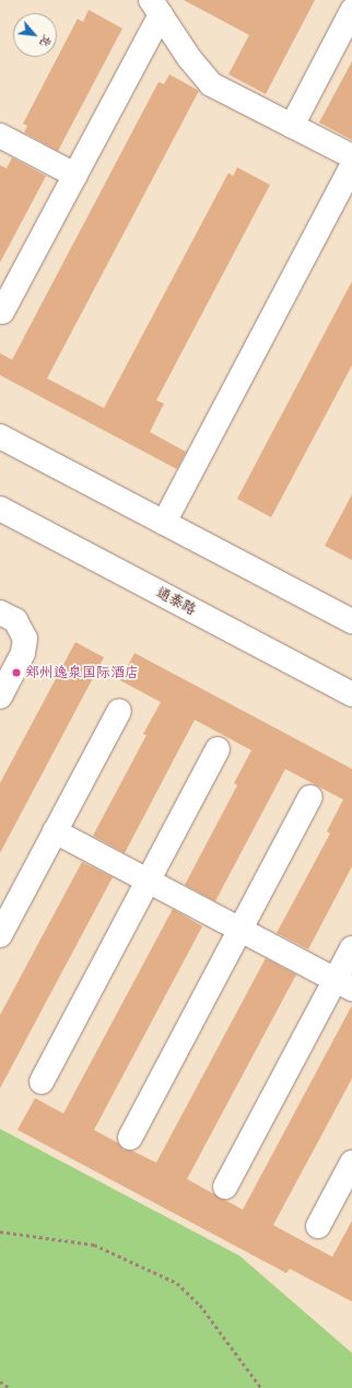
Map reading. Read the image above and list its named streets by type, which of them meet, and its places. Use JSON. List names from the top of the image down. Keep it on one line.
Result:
{"streets":{"street":["通泰路"]},"places":["郑州逸泉国际酒店"],"north":"bottom right"}
